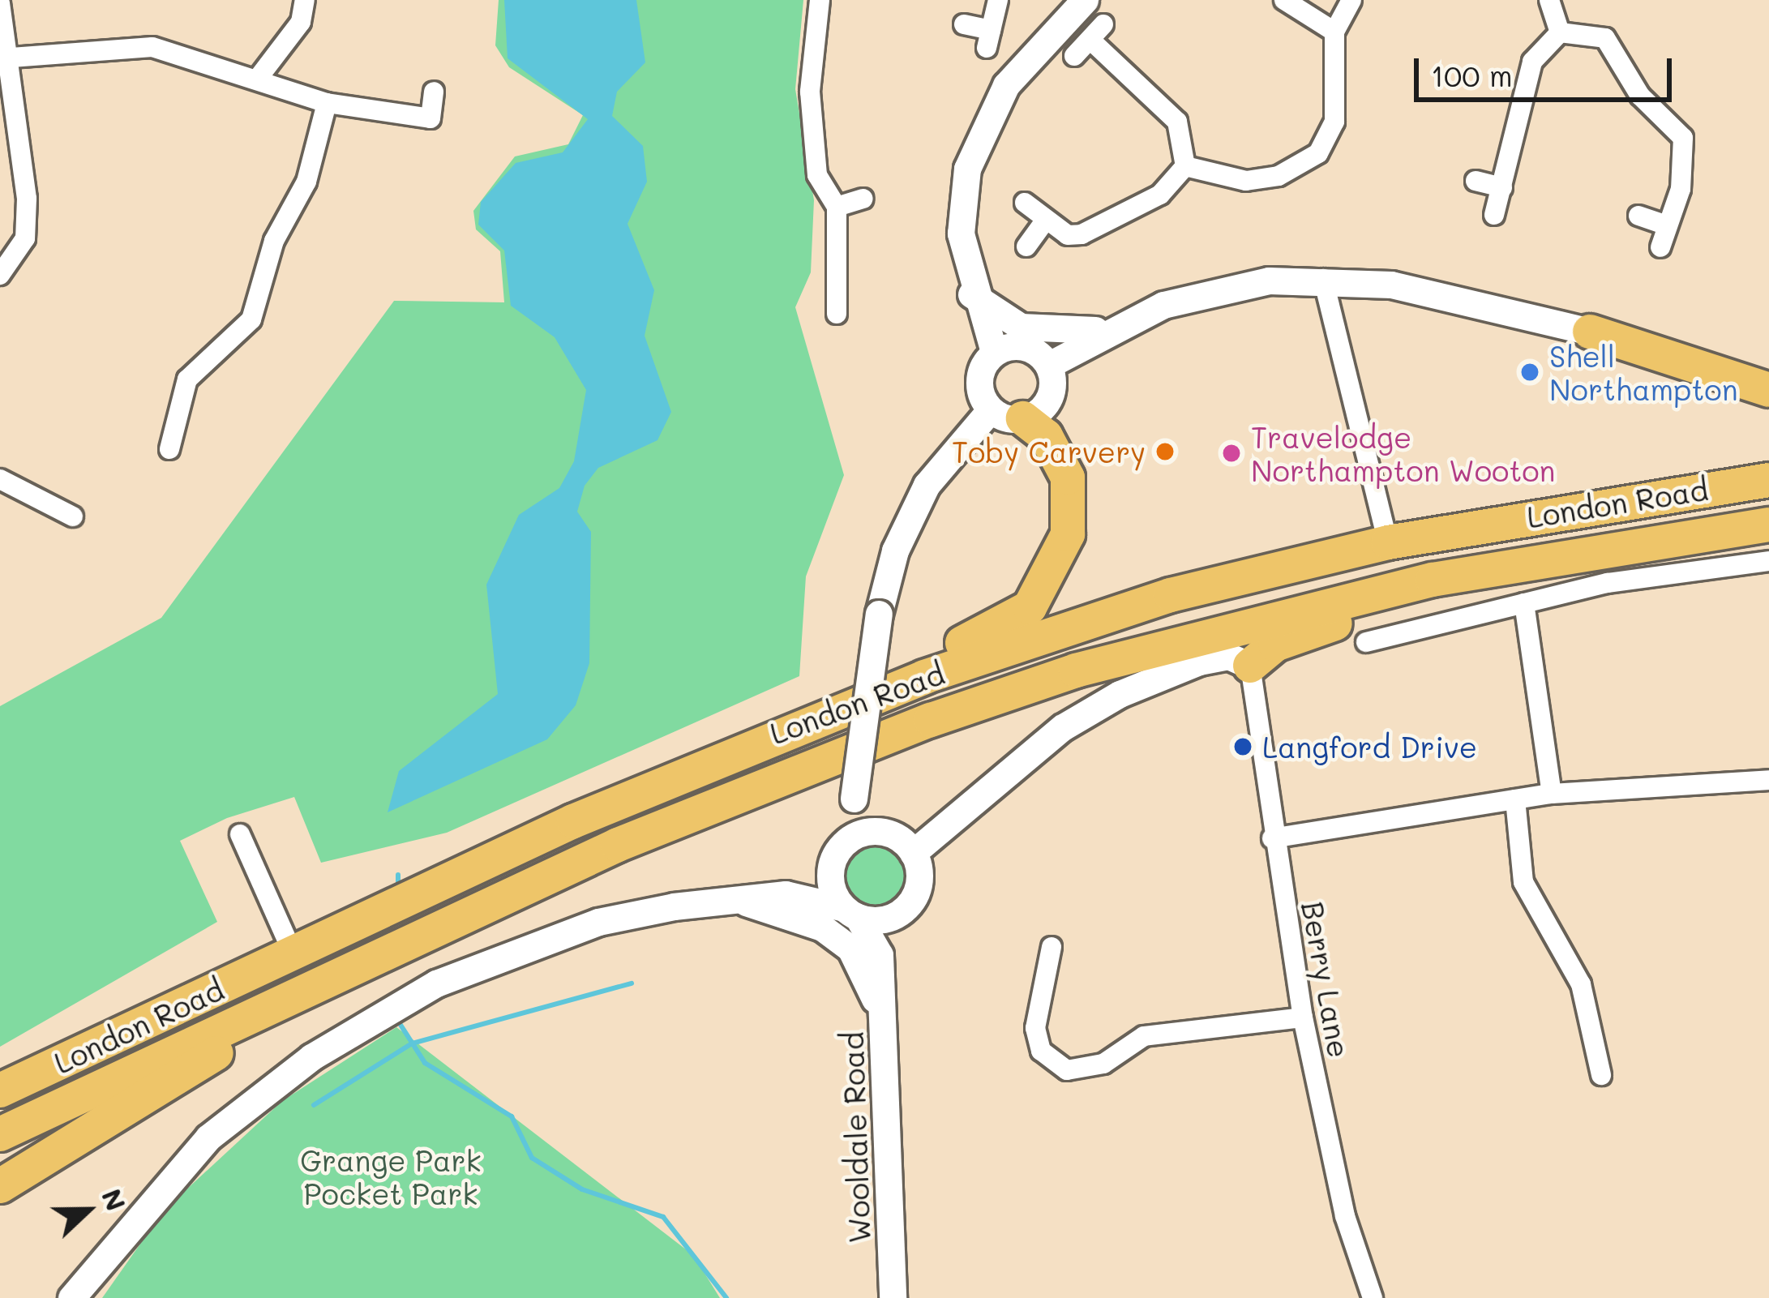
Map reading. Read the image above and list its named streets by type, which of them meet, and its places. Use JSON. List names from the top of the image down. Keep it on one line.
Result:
{"streets":{"highway":["London Road"],"street":["Berry Lane","Wooldale Road"]},"parks":["Grange Park Pocket Park"],"places":["Shell Northampton","Toby Carvery","Travelodge Northampton Wooton","Langford Drive"],"scale_bar":"100 m","north":"right"}
